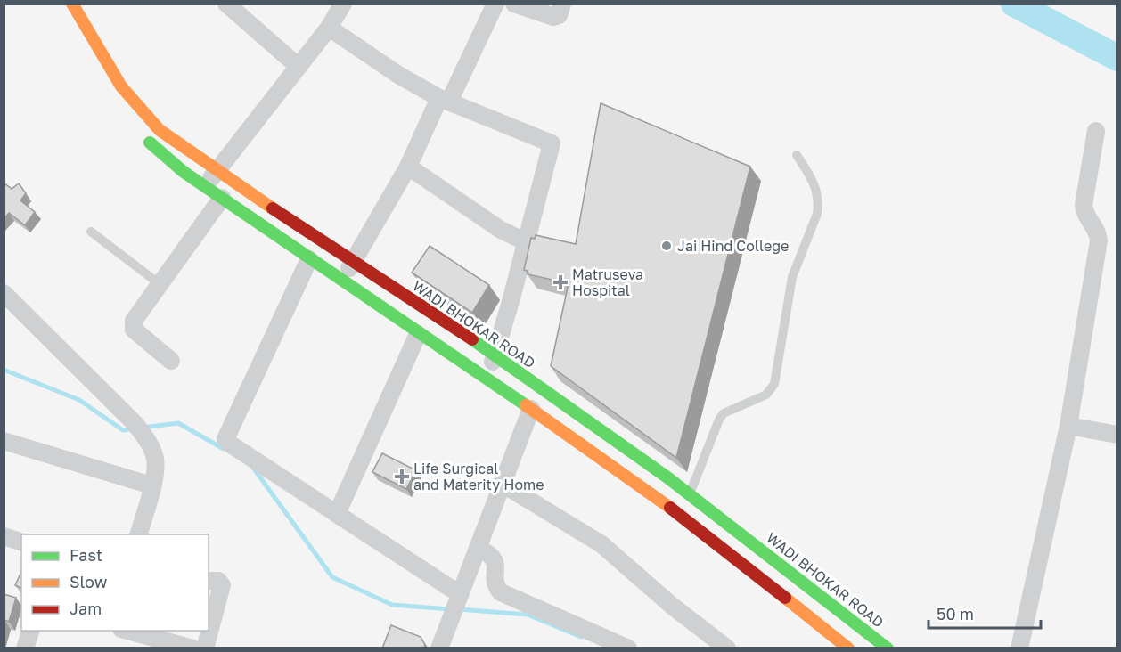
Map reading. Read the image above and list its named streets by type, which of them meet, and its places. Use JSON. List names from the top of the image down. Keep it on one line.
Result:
{"streets":{"main road":["WADI BHOKAR ROAD"]},"places":{"other":["Jai Hind College"],"health":["Matruseva Hospital","Life Surgical and Materity Home"]},"legend":["Fast","Slow","Jam"],"scale_bar":"50 m"}
